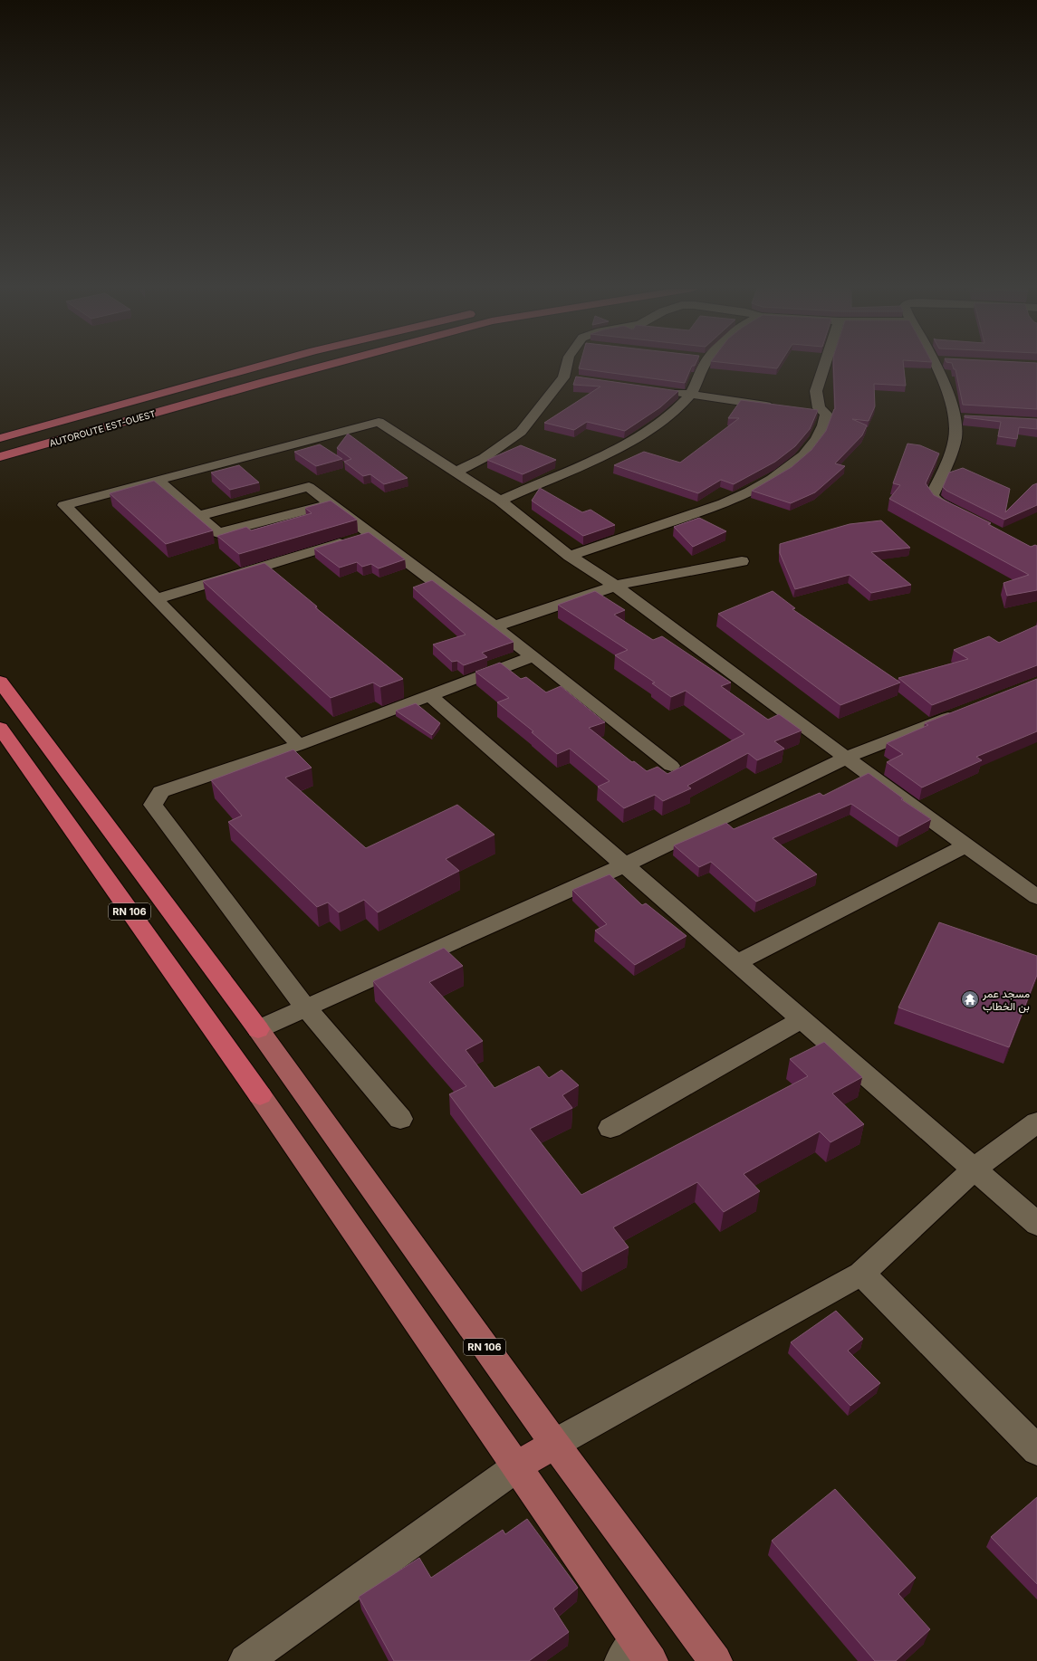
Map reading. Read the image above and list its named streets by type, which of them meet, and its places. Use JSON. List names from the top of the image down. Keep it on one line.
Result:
{"streets":{"highway":["AUTOROUTE EST-OUEST","RN 106"]},"places":{"temple":["مسجد عمر بن الخطاب"]}}
